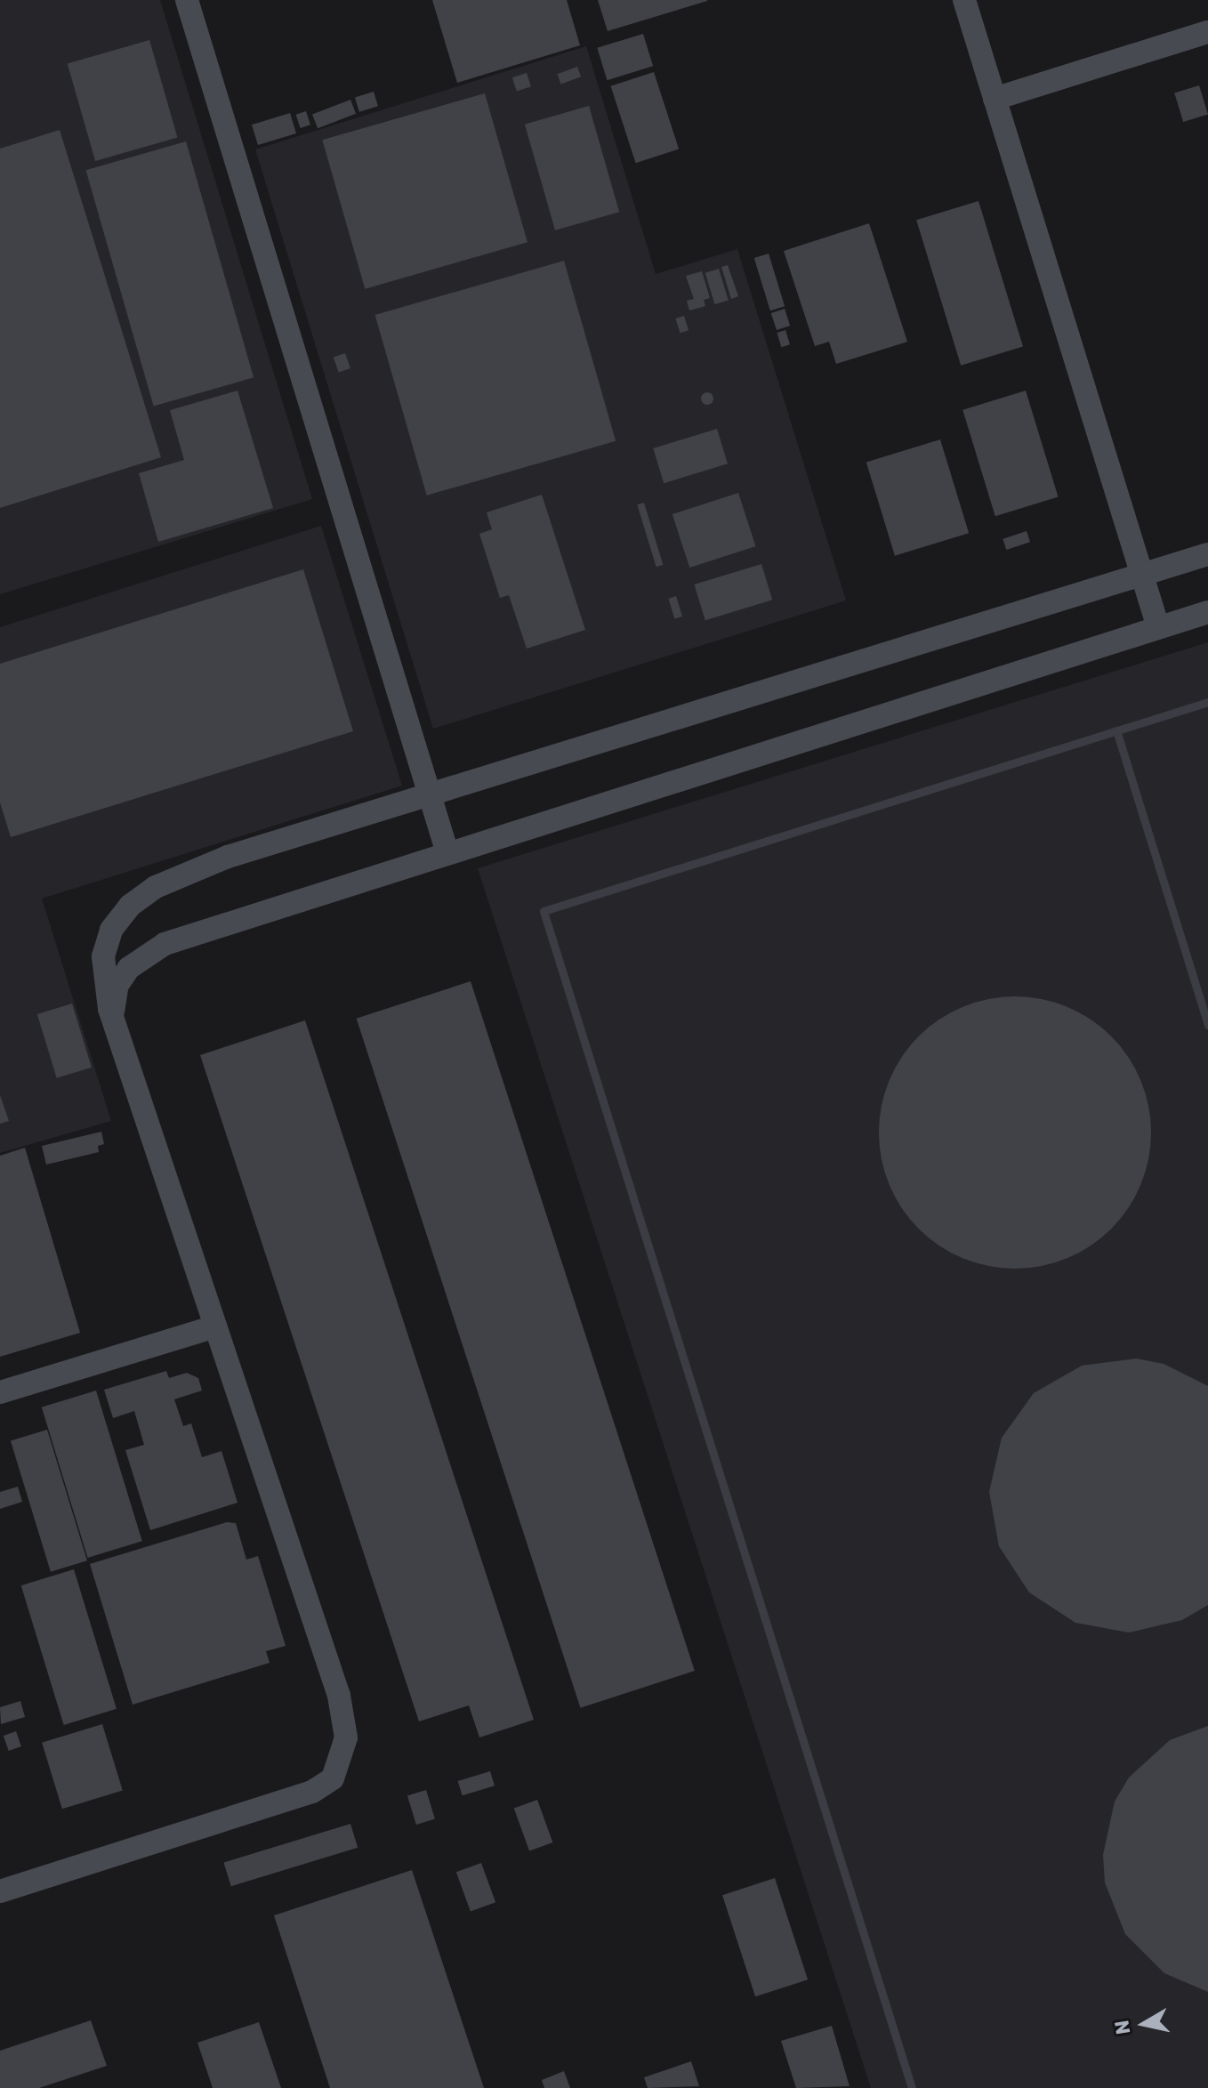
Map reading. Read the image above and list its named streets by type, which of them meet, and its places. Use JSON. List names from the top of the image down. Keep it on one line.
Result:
{"north":"left"}
